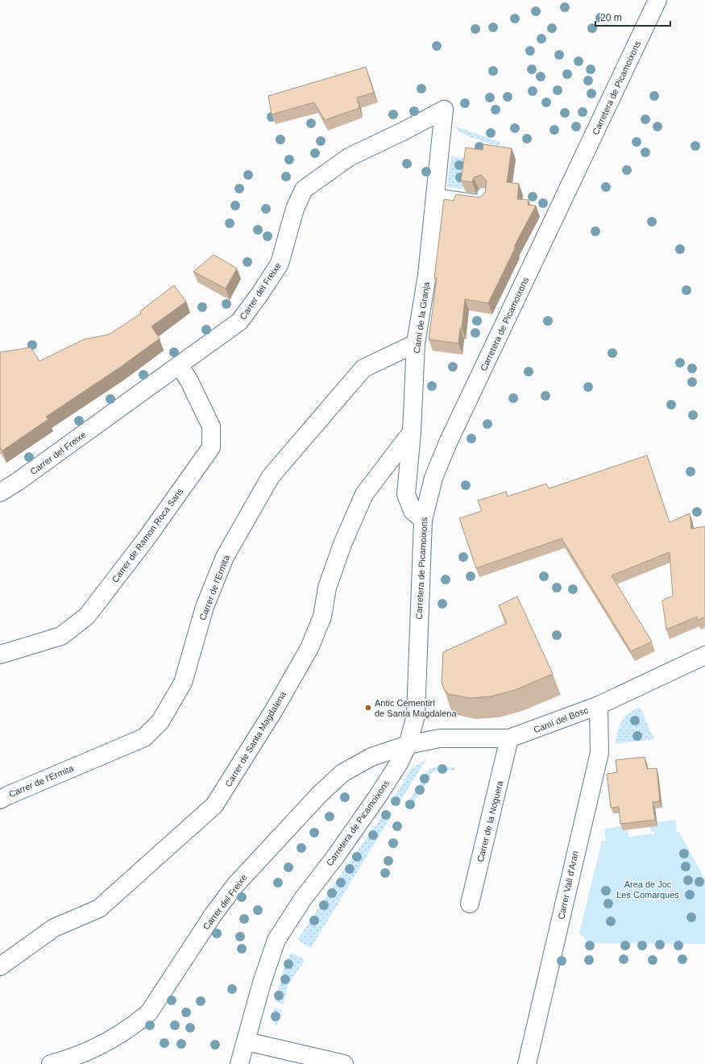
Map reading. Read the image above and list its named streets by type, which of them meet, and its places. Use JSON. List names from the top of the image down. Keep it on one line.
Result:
{"streets":{"street":["Carretera de Picamoixons","Carrer del Freixe","Camí de la Granja","Carrer de Ramon Roca Sans","Carrer de l'Ermita","Camí del Bosc","Carrer de Santa Magdalena","Carrer de la Noguera","Carrer Vall d'Aran"]},"crossings":[["Carretera de Picamoixons","Carrer del Freixe"],["Carretera de Picamoixons","Camí de la Granja"],["Carretera de Picamoixons","Camí del Bosc"],["Carrer del Freixe","Camí de la Granja"],["Carrer del Freixe","Carrer de Ramon Roca Sans"],["Carrer del Freixe","Camí del Bosc"],["Camí de la Granja","Carrer de l'Ermita"],["Camí de la Granja","Carrer de Santa Magdalena"],["Camí del Bosc","Carrer de la Noguera"],["Camí del Bosc","Carrer Vall d'Aran"]],"parks":["Àrea de Joc Les Comarques"],"places":["Antic Cementiri de Santa Magdalena"],"scale_bar":"20 m"}
